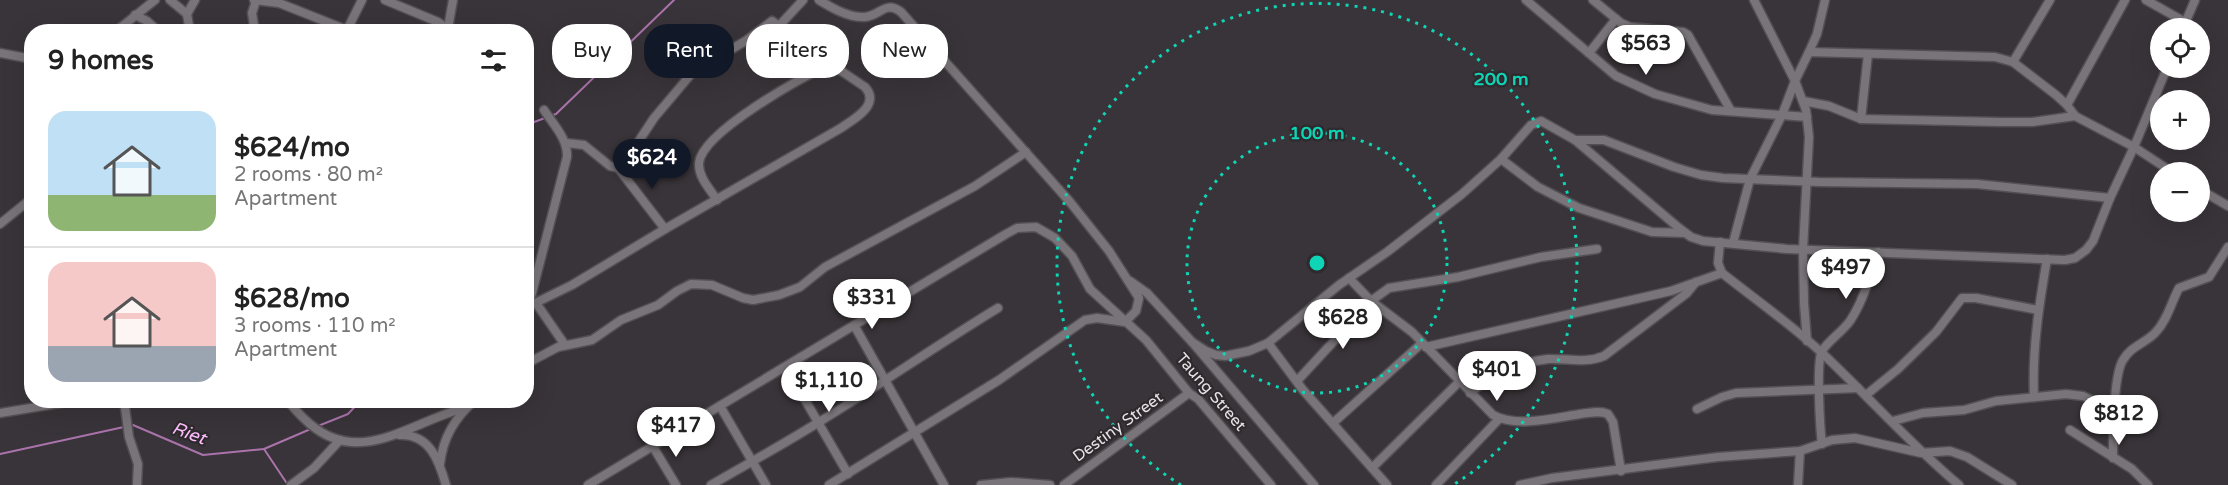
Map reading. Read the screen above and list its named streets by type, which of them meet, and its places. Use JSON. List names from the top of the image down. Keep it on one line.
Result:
{"streets":{"street":["Taung Street","Destiny Street"]},"crossings":[["Taung Street","Destiny Street"]],"water":["Riet"],"page":{"map_buttons":["+","−"],"chip":["Buy","Rent","Filters","New"],"heading":"9 homes","price":["$563","$624","$497","$331","$628","$401","$1,110","$812","$417"],"list":[{"name":"$624/mo","note":"2 rooms · 80 m² · Apartment"},{"name":"$628/mo","note":"3 rooms · 110 m² · Apartment"}]},"rings":["200 m","100 m"]}
